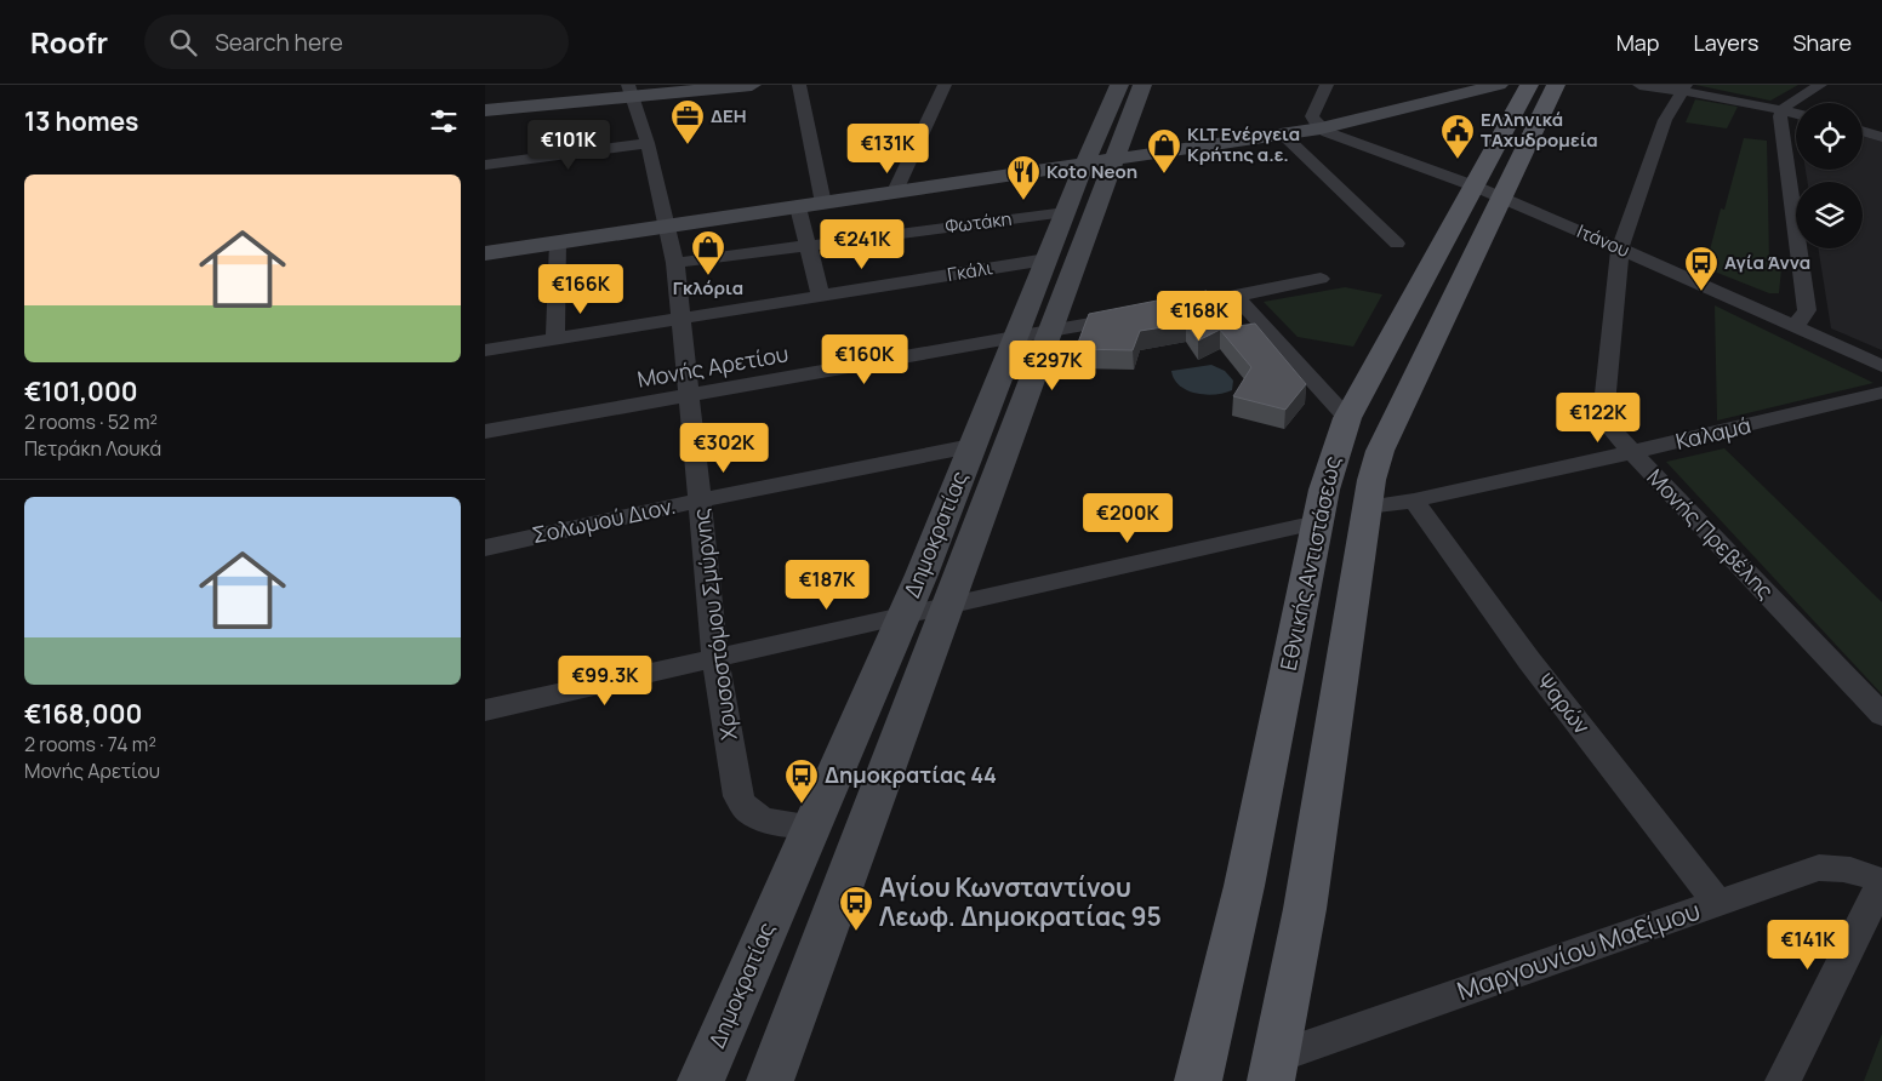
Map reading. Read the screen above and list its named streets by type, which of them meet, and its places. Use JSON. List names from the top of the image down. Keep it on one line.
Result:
{"streets":{"main road":["Δημοκρατίας","Εθνικής Αντιστάσεως"],"street":["Φωτάκη","Ιτάνου","Γκάλι","Μονής Αρετίου","Καλαμά","Σολωμού Διον.","Μονής Πρεβέλης","Χρυσοστόμου Σμύρνης","Ψαρών","Μαργουνίου Μαξίμου"]},"crossings":[["Φωτάκη","Δημοκρατίας"],["Φωτάκη","Χρυσοστόμου Σμύρνης"],["Ιτάνου","Μονής Πρεβέλης"],["Ιτάνου","Εθνικής Αντιστάσεως"],["Γκάλι","Δημοκρατίας"],["Γκάλι","Χρυσοστόμου Σμύρνης"],["Μονής Αρετίου","Δημοκρατίας"],["Μονής Αρετίου","Χρυσοστόμου Σμύρνης"],["Καλαμά","Μονής Πρεβέλης"],["Καλαμά","Εθνικής Αντιστάσεως"],["Καλαμά","Ψαρών"],["Σολωμού Διον.","Δημοκρατίας"],["Σολωμού Διον.","Χρυσοστόμου Σμύρνης"],["Δημοκρατίας","Χρυσοστόμου Σμύρνης"],["Εθνικής Αντιστάσεως","Μαργουνίου Μαξίμου"],["Ψαρών","Μαργουνίου Μαξίμου"]],"places":{"office":["ΔΕΗ"],"public building":["ΕΛληνικά ΤΑχυδρομεία"],"shop":["KLT Ενέργεια Κρήτης α.ε.","Γκλόρια"],"restaurant":["Koto Neon"],"bus stop":["Αγία Άννα","Δημοκρατίας 44","Αγίου Κωνσταντίνου Λεωφ. Δημοκρατίας 95"]},"page":{"header":"Roofr","search":"Search here","nav":["Map","Layers","Share"],"heading":"13 homes","price":["€101K","€131K","€241K","€166K","€168K","€160K","€297K","€122K","€302K","€200K","€187K","€99.3K","€141K"],"list":[{"name":"€101,000","note":"2 rooms · 52 m² · Πετράκη Λουκά"},{"name":"€168,000","note":"2 rooms · 74 m² · Μονής Αρετίου"}]}}
